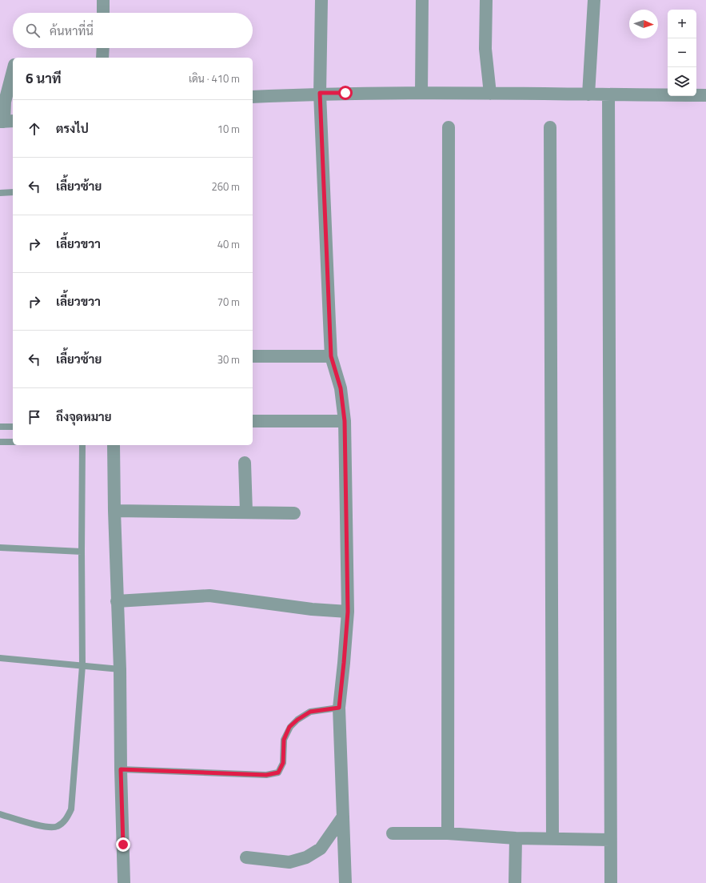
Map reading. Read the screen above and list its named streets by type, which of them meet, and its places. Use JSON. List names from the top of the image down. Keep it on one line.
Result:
{"north":"right","page":{"map_buttons":["+","−"],"search":"ค้นหาที่นี่","heading":["6 นาที","เดิน · 410 m"],"list":[["ตรงไป","10 m"],["เลี้ยวซ้าย","260 m"],["เลี้ยวขวา","40 m"],["เลี้ยวขวา","70 m"],["เลี้ยวซ้าย","30 m"],"ถึงจุดหมาย"]}}
